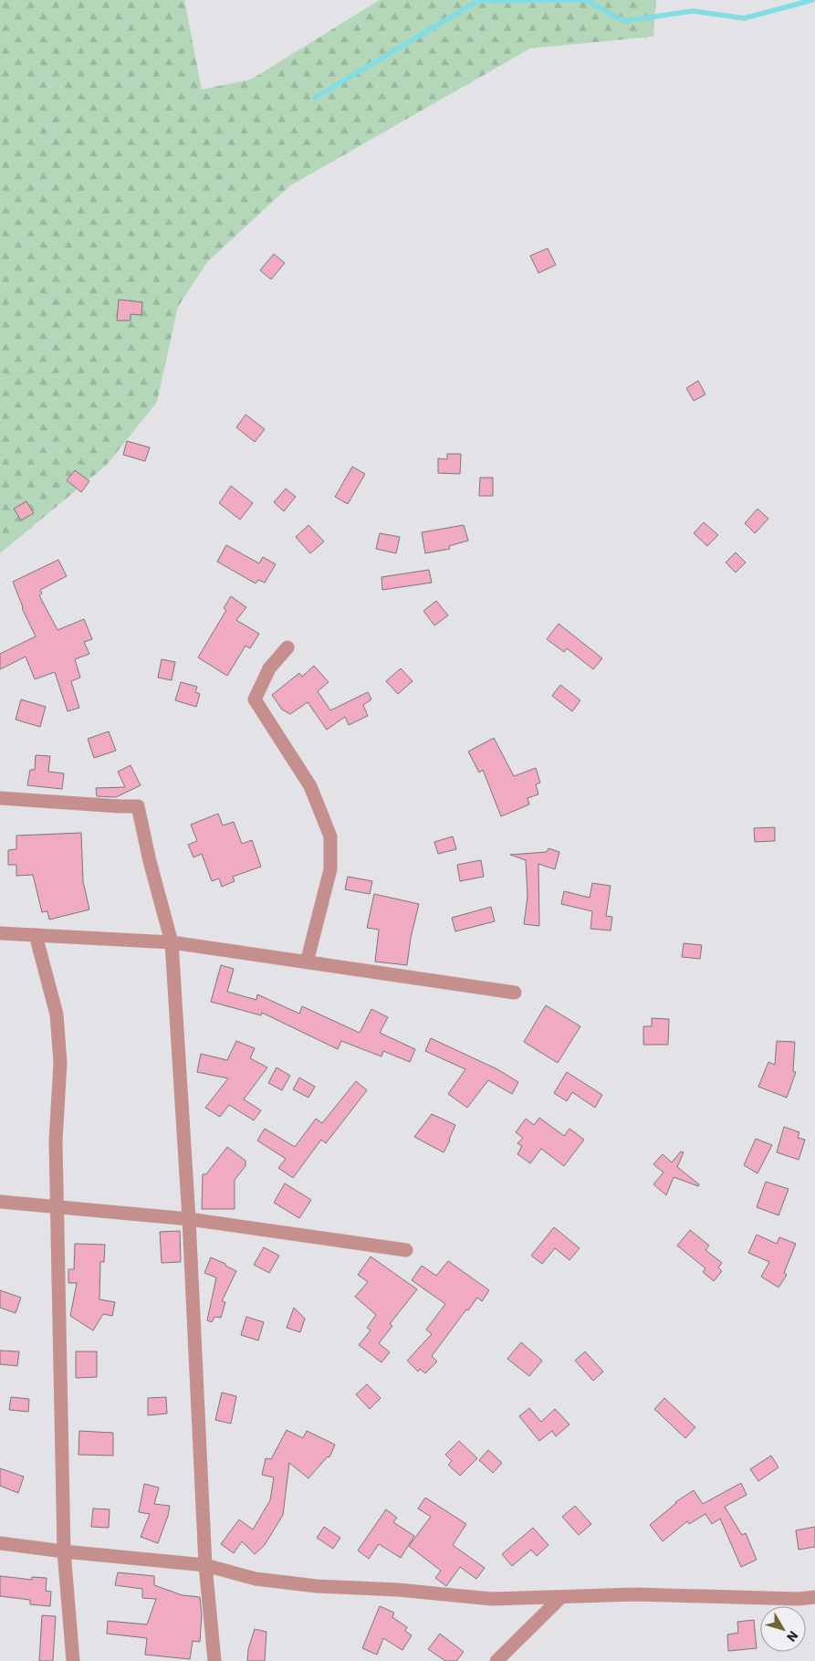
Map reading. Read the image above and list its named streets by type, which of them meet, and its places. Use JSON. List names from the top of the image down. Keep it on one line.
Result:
{"north":"bottom right"}
